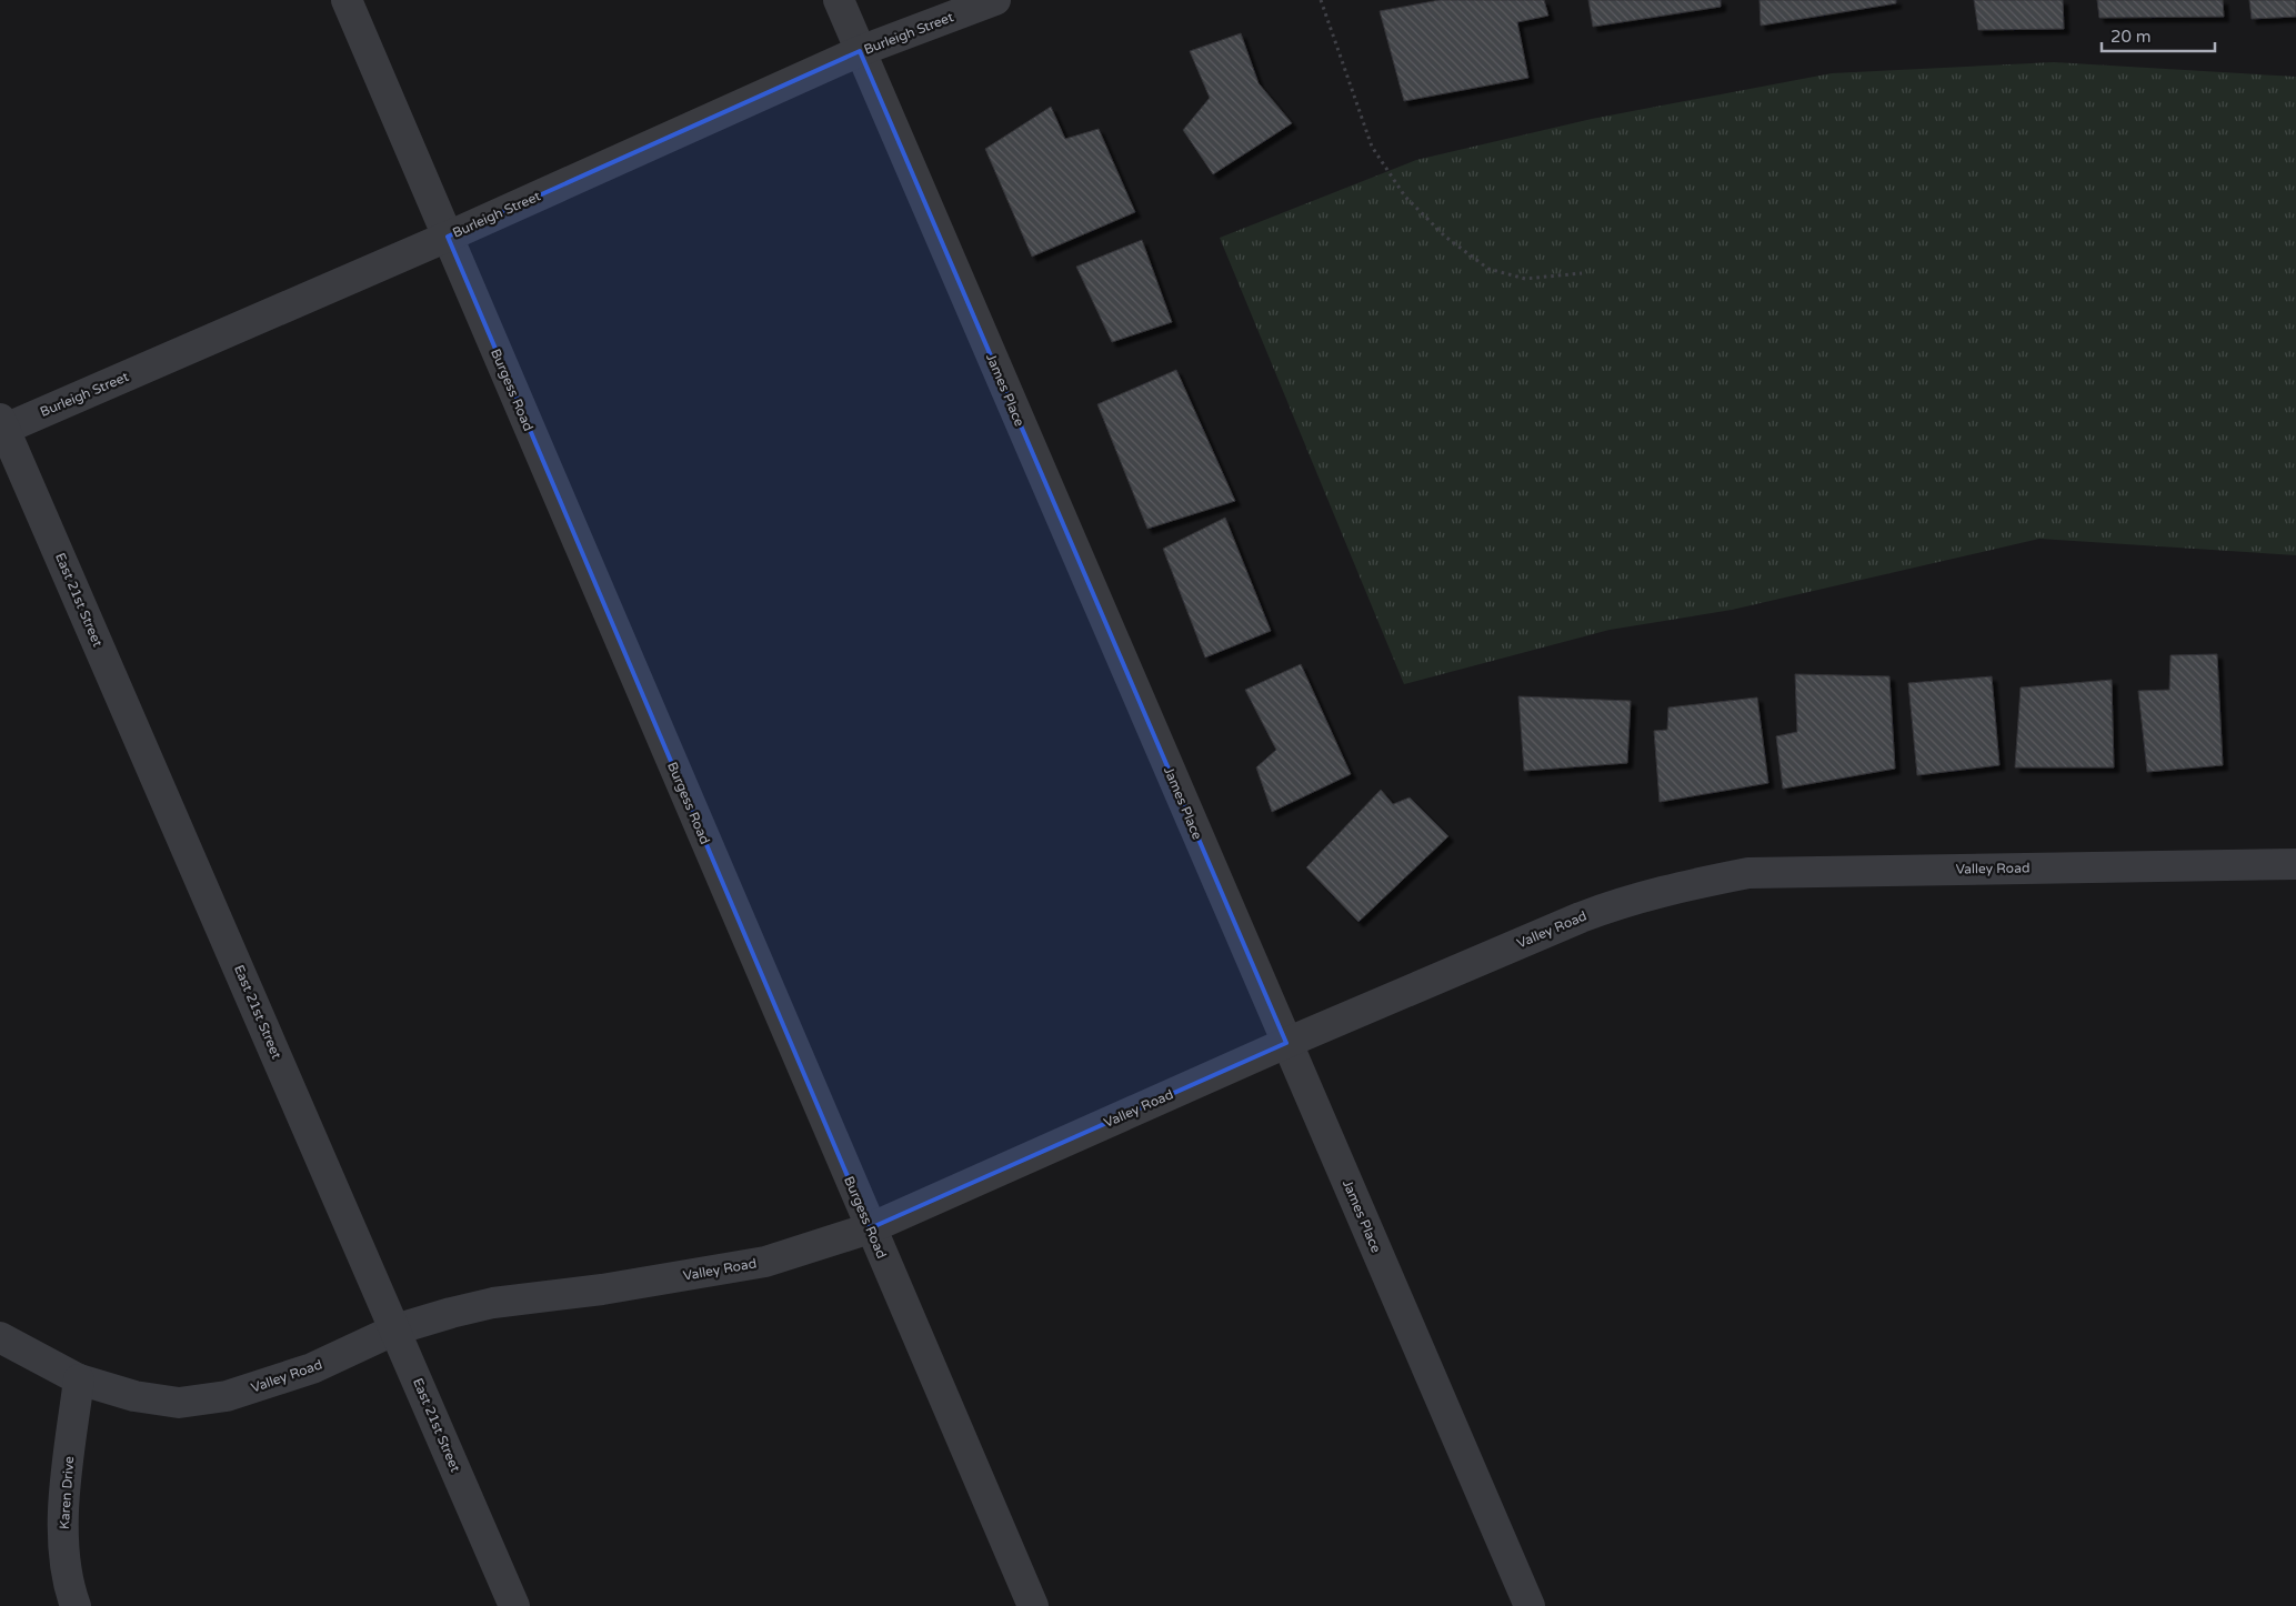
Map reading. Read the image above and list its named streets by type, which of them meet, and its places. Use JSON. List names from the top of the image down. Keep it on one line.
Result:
{"streets":{"street":["Burleigh Street","Burgess Road","James Place","East 21st Street","Valley Road","Karen Drive"]},"crossings":[["Burleigh Street","Burgess Road"],["Burleigh Street","James Place"],["Burleigh Street","East 21st Street"],["Burgess Road","Valley Road"],["James Place","Valley Road"],["East 21st Street","Valley Road"],["Valley Road","Karen Drive"]],"scale_bar":"20 m"}
